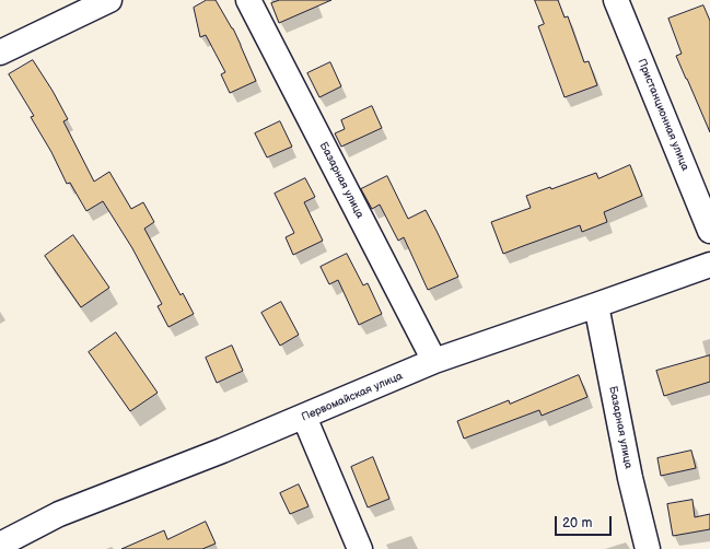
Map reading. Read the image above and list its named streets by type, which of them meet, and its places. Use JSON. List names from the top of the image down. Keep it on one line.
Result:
{"streets":{"street":["Пристанционная улица","Базарная улица","Первомайская улица"]},"crossings":[["Базарная улица","Первомайская улица"]],"scale_bar":"20 m"}
